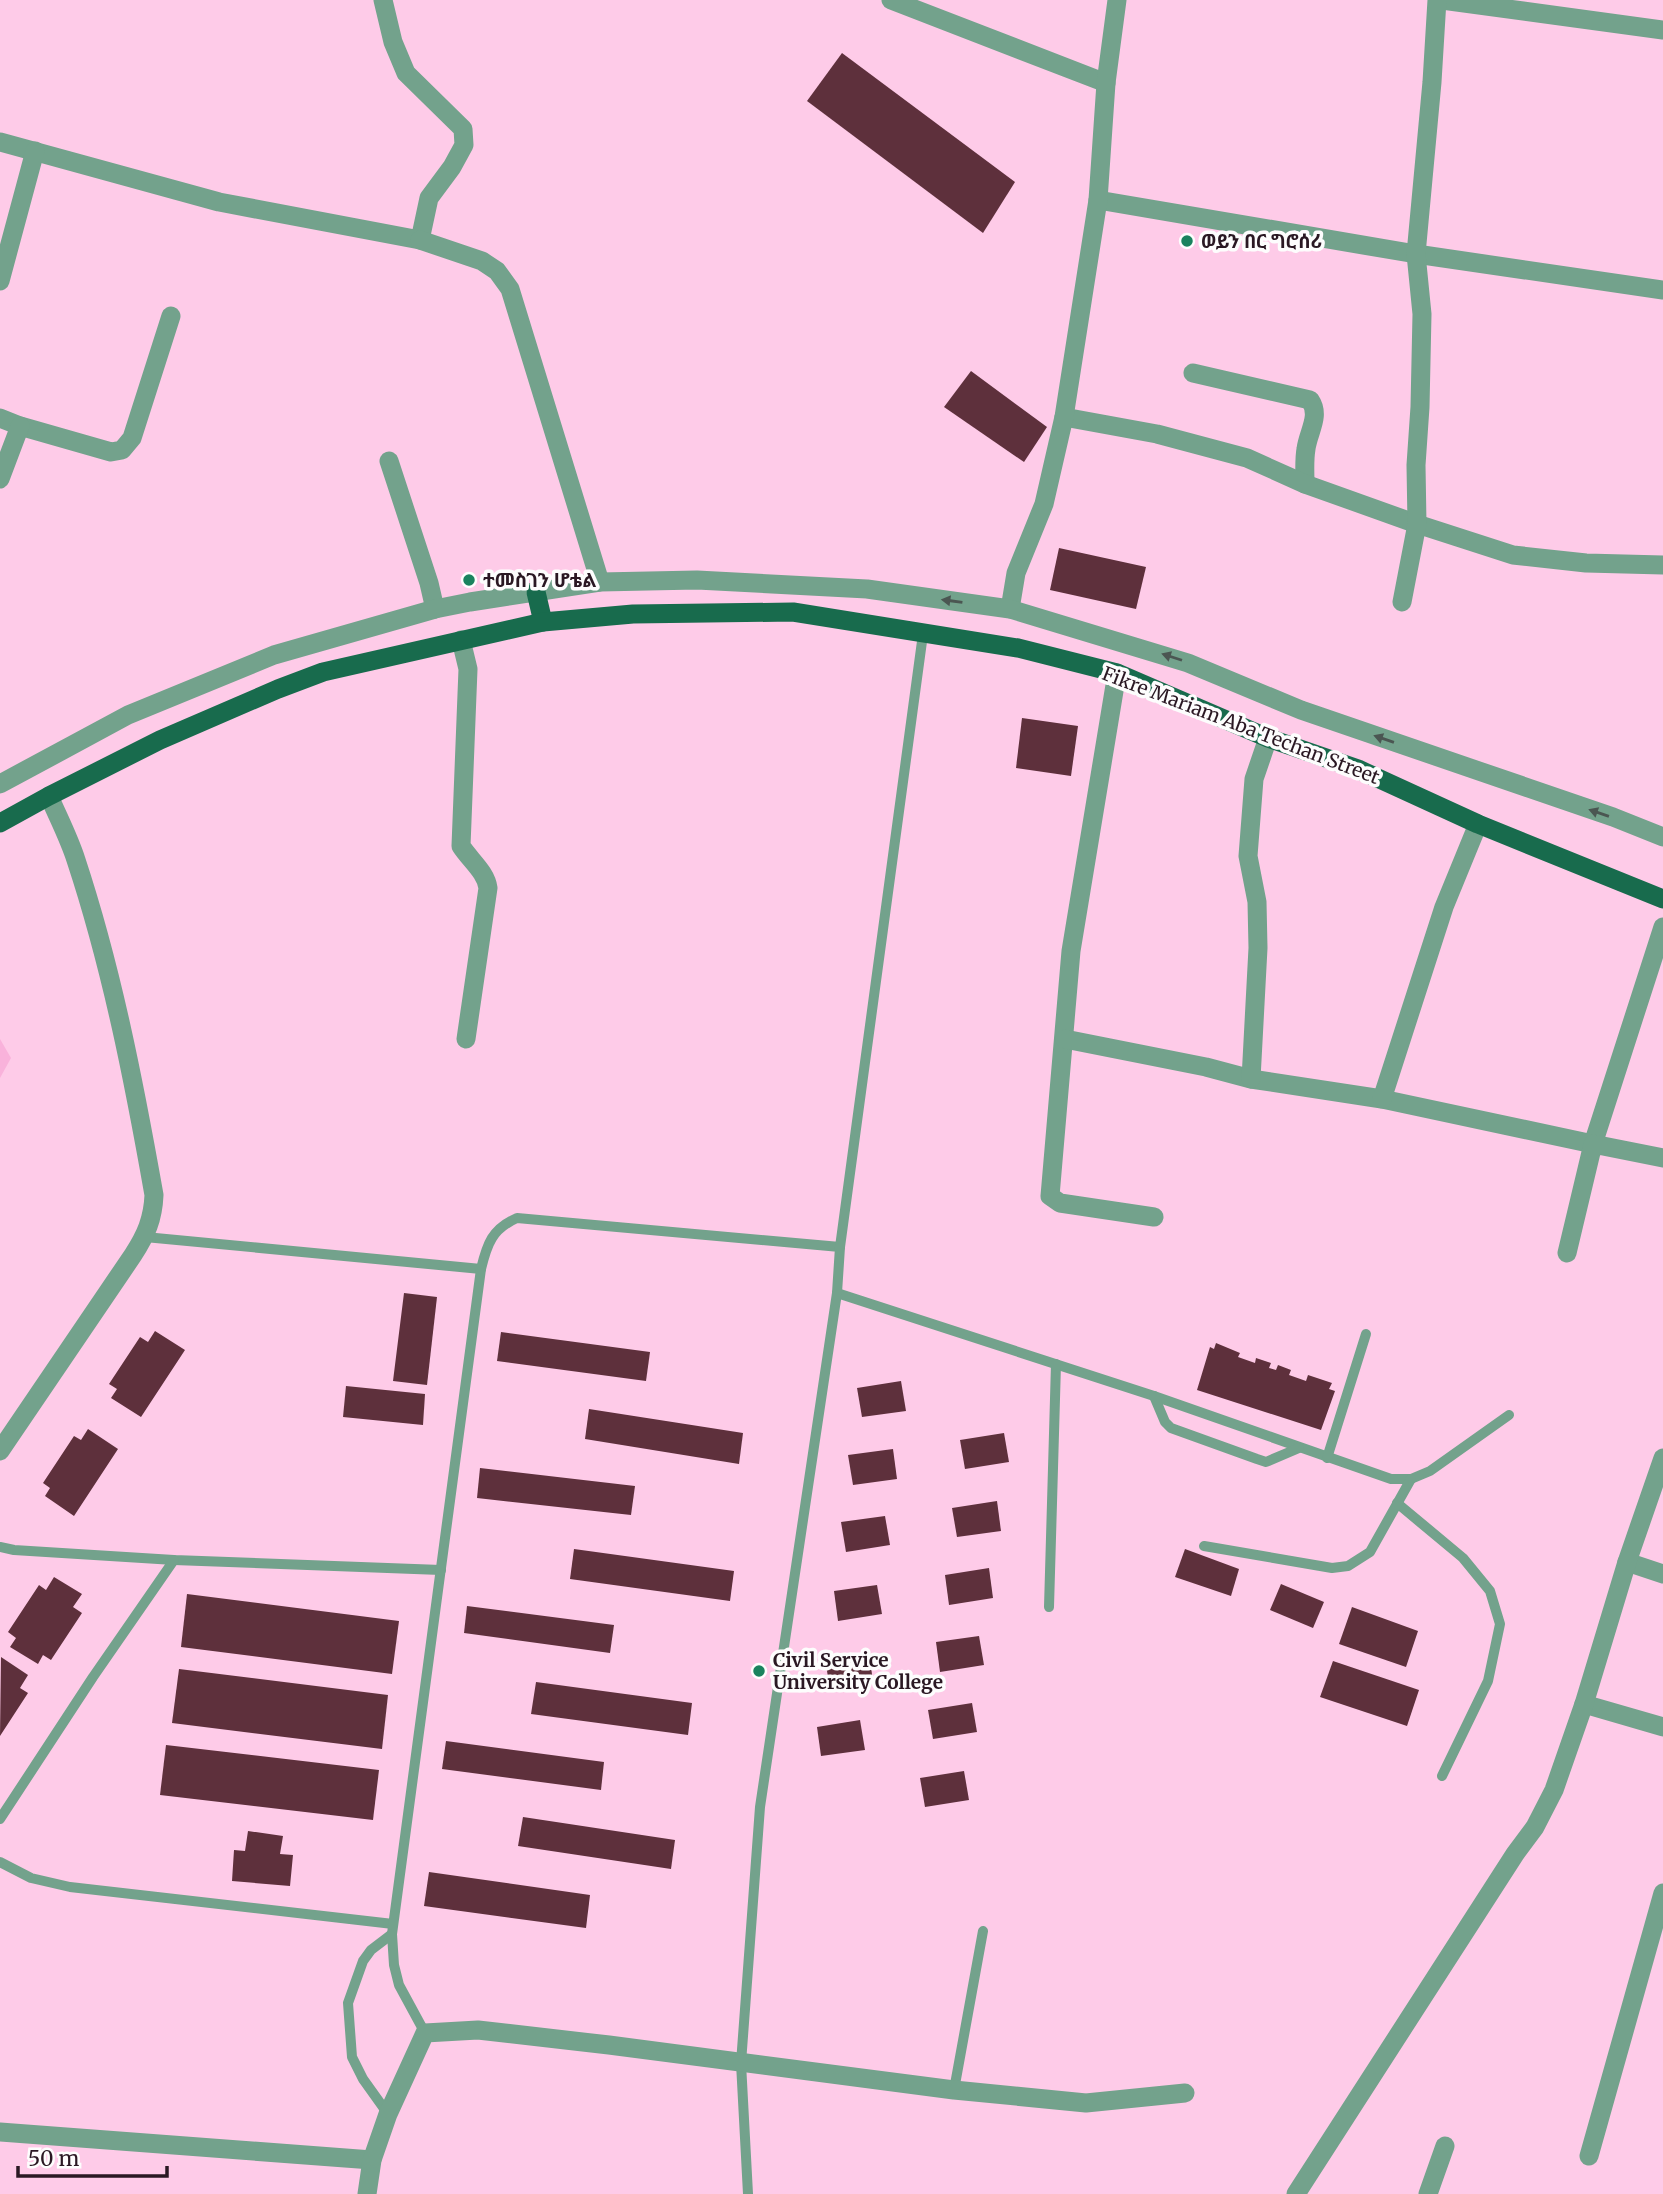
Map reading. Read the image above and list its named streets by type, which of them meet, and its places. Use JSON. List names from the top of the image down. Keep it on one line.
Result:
{"streets":{"main road":["Fikre Mariam Aba Techan Street"]},"places":["ወይን በር ግሮሰሪ","ተመስገን ሆቴል","Civil Service University College"],"scale_bar":"50 m"}
